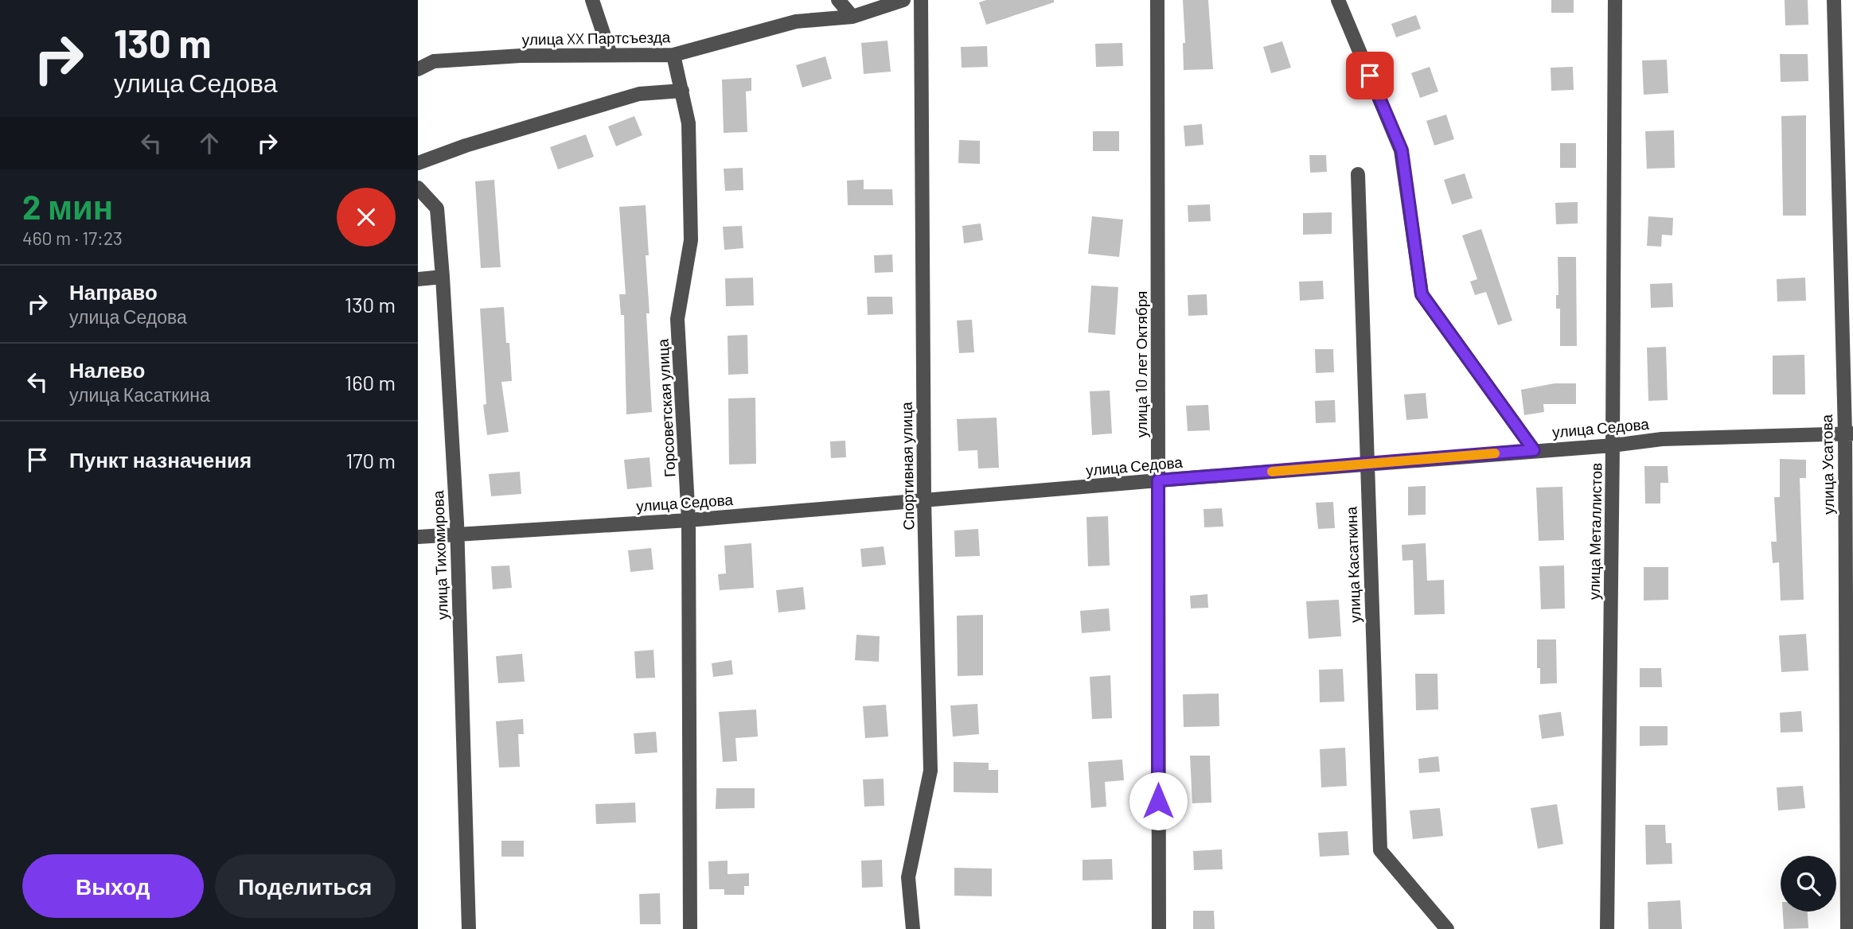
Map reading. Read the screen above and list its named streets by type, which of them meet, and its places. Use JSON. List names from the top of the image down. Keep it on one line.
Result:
{"streets":{"street":["улица XX Партсъезда","улица 10 лет Октября","Горсоветская улица","улица Седова","улица Усатова","Спортивная улица","улица Металлистов","улица Тихомирова","улица Касаткина"]},"crossings":[["улица XX Партсъезда","Горсоветская улица"],["улица 10 лет Октября","улица Седова"],["Горсоветская улица","улица Седова"],["улица Седова","улица Усатова"],["улица Седова","Спортивная улица"],["улица Седова","улица Металлистов"],["улица Седова","улица Тихомирова"],["улица Седова","улица Касаткина"]],"page":{"turn":["130 m","улица Седова"],"heading":["2 мин","460 m · 17:23"],"list":[{"name":"Направо","note":"улица Седова","value":"130 m"},{"name":"Налево","note":"улица Касаткина","value":"160 m"},{"name":"Пункт назначения","value":"170 m"}],"buttons":["Выход","Поделиться"]}}
